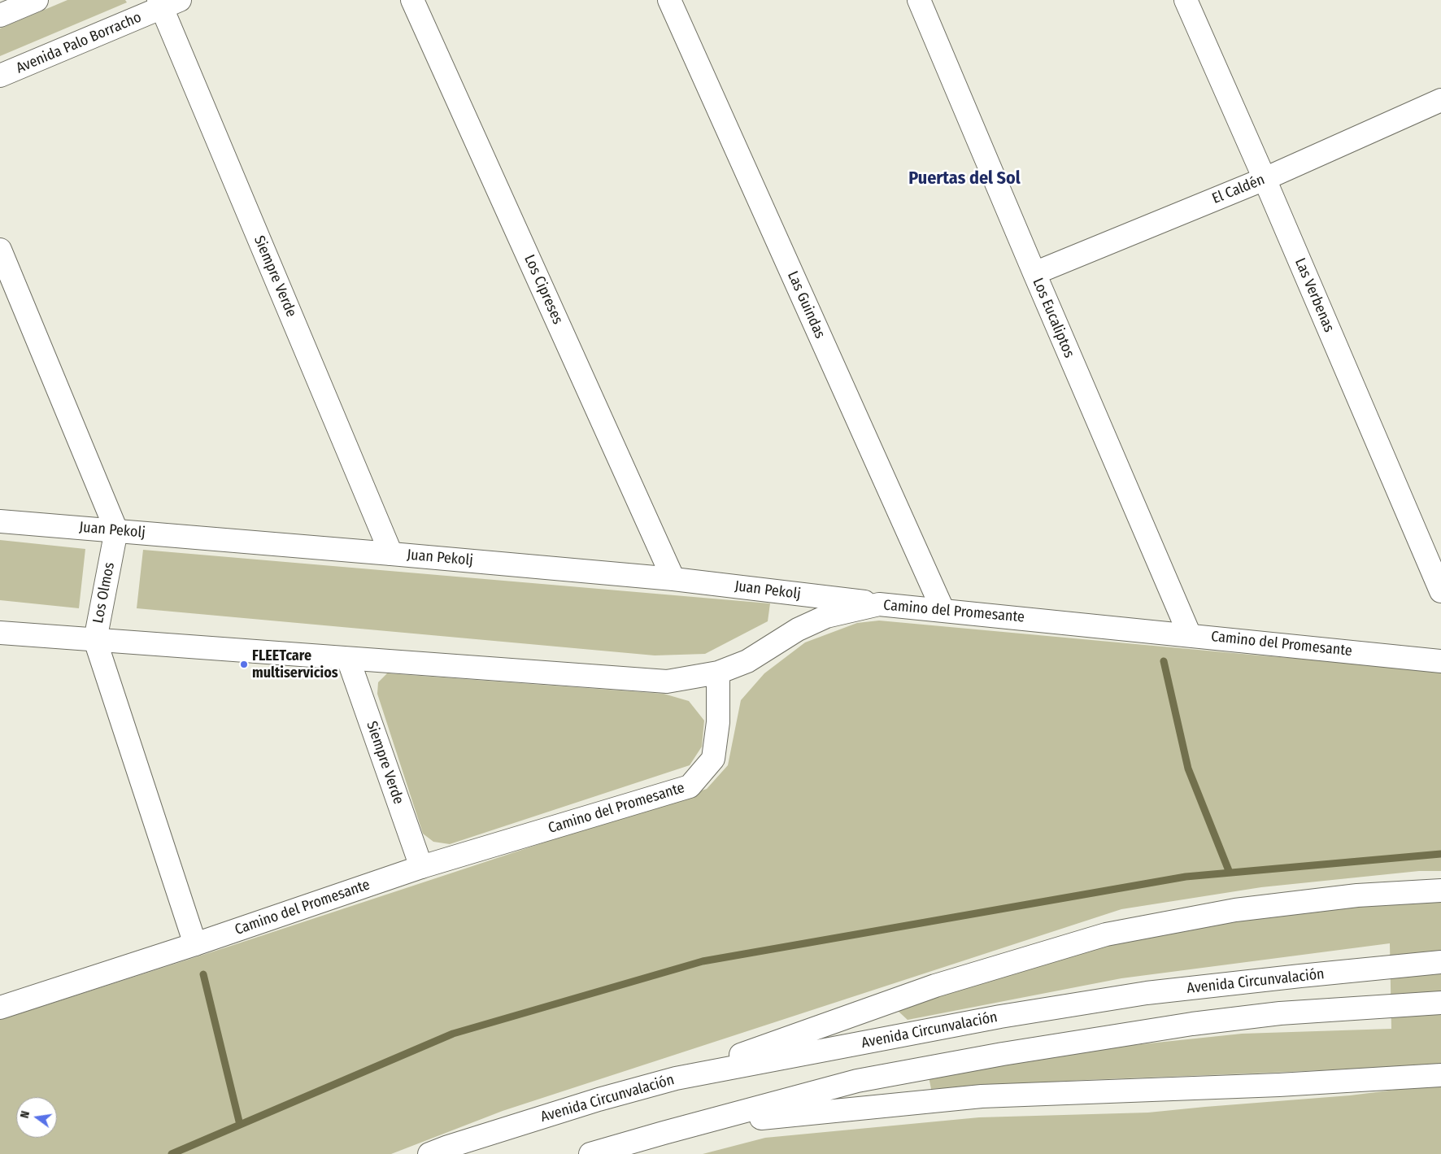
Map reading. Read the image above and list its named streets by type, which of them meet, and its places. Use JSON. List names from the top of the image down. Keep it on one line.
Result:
{"streets":{"main road":["Avenida Palo Borracho","El Caldén","Siempre Verde","Los Cipreses","Las Verbenas","Las Guindas","Los Eucaliptos","Juan Pekolj","Los Olmos","Camino del Promesante","Avenida Circunvalación"]},"crossings":[["Avenida Palo Borracho","Siempre Verde"],["El Caldén","Las Verbenas"],["El Caldén","Los Eucaliptos"],["Siempre Verde","Juan Pekolj"],["Siempre Verde","Camino del Promesante"],["Los Cipreses","Juan Pekolj"],["Las Guindas","Camino del Promesante"],["Los Eucaliptos","Camino del Promesante"],["Juan Pekolj","Los Olmos"],["Juan Pekolj","Camino del Promesante"],["Los Olmos","Camino del Promesante"]],"districts":["Puertas del Sol"],"places":["FLEETcare multiservicios"],"north":"left"}
